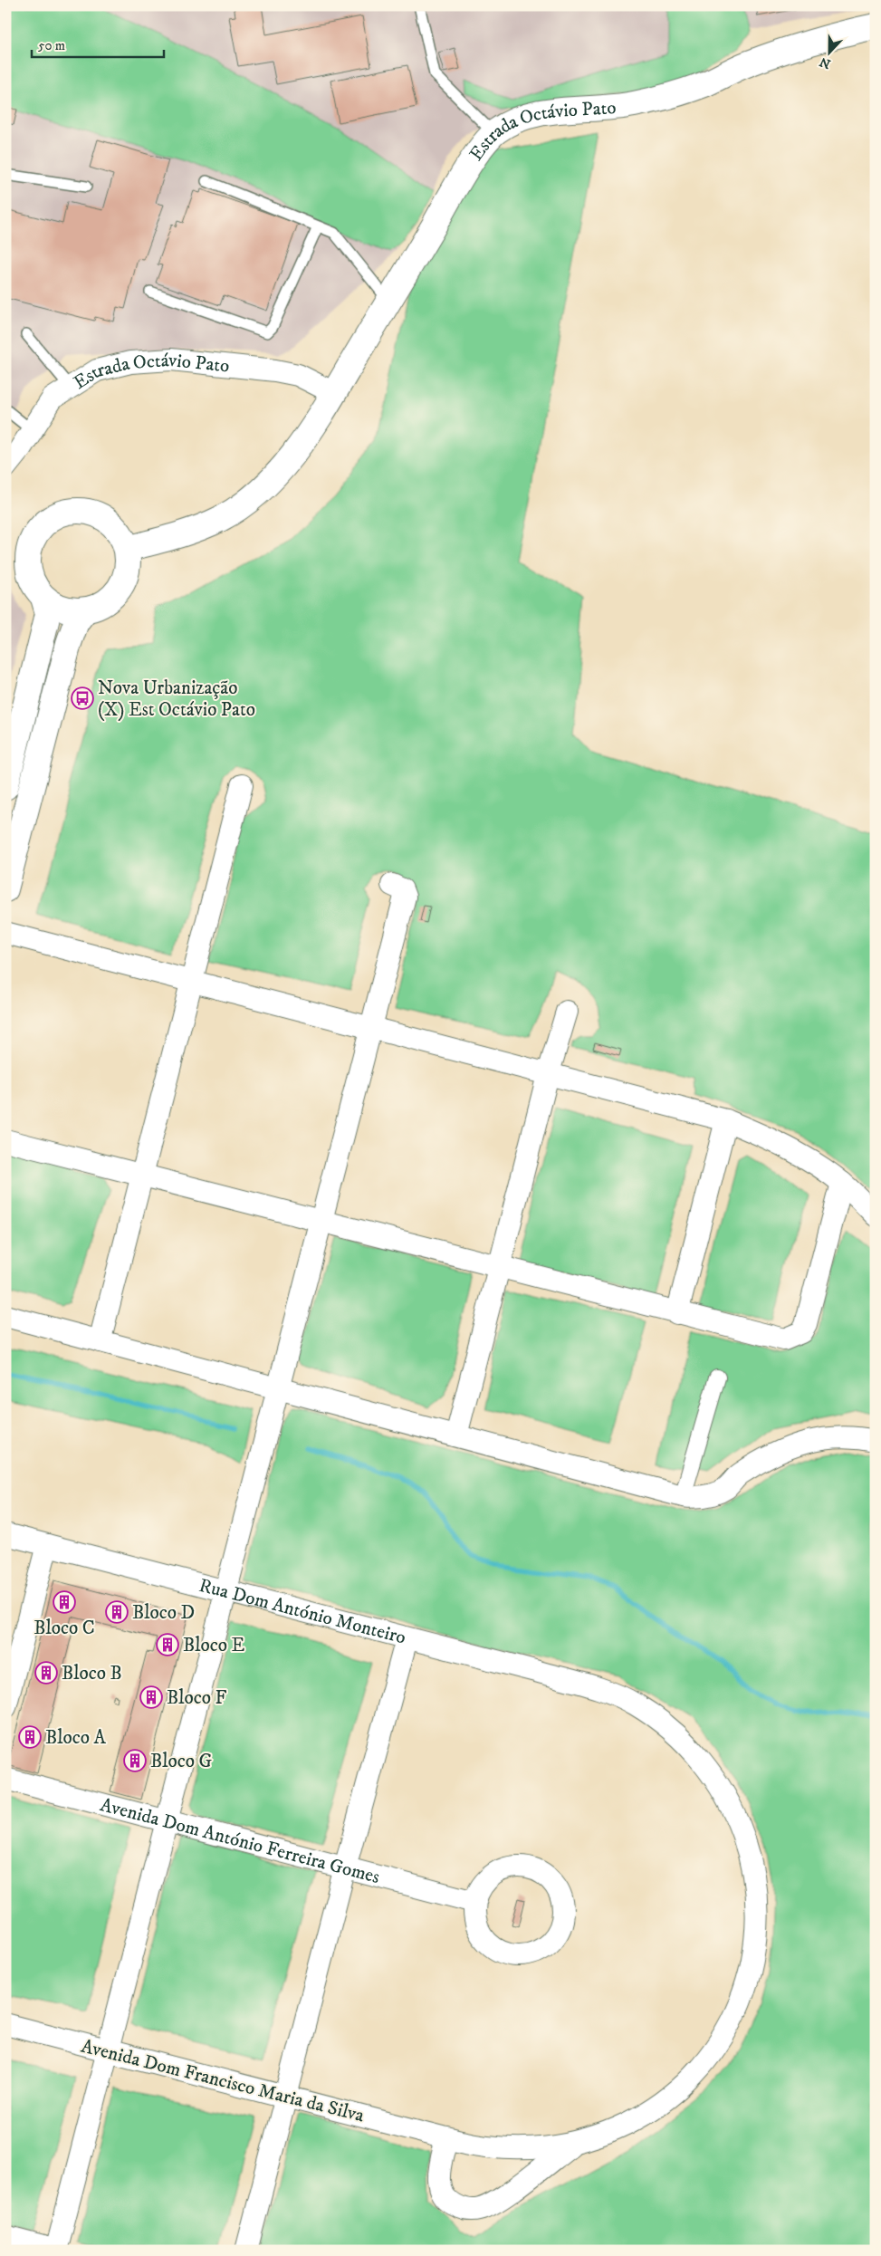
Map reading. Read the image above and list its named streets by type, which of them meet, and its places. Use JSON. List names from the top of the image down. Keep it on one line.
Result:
{"streets":{"street":["Estrada Octávio Pato","Rua Dom António Monteiro","Avenida Dom António Ferreira Gomes","Avenida Dom Francisco Maria da Silva"]},"crossings":[["Rua Dom António Monteiro","Avenida Dom Francisco Maria da Silva"]],"places":{"bus stop":["Nova Urbanização (X) Est Octávio Pato"],"building":["Bloco C","Bloco D","Bloco E","Bloco B","Bloco F","Bloco A","Bloco G"]},"scale_bar":"50 m","north":"bottom"}
